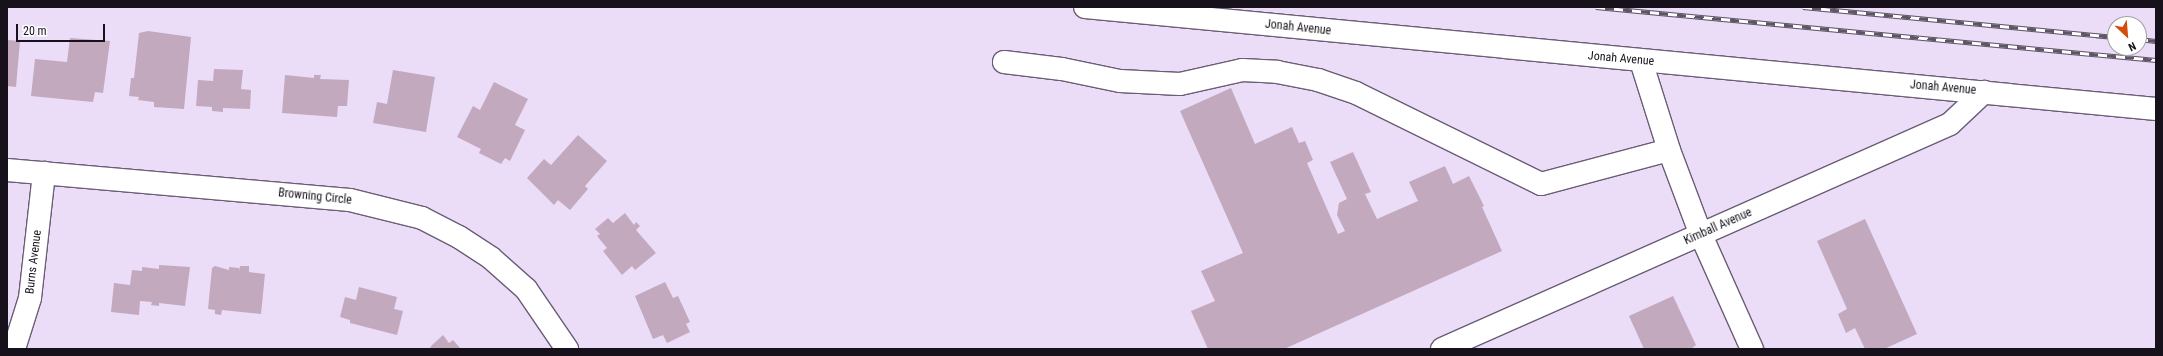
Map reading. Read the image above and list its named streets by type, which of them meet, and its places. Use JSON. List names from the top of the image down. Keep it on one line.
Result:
{"streets":{"street":["Jonah Avenue","Browning Circle","Kimball Avenue","Burns Avenue"]},"crossings":[["Jonah Avenue","Kimball Avenue"],["Browning Circle","Burns Avenue"]],"scale_bar":"20 m","north":"bottom right"}
